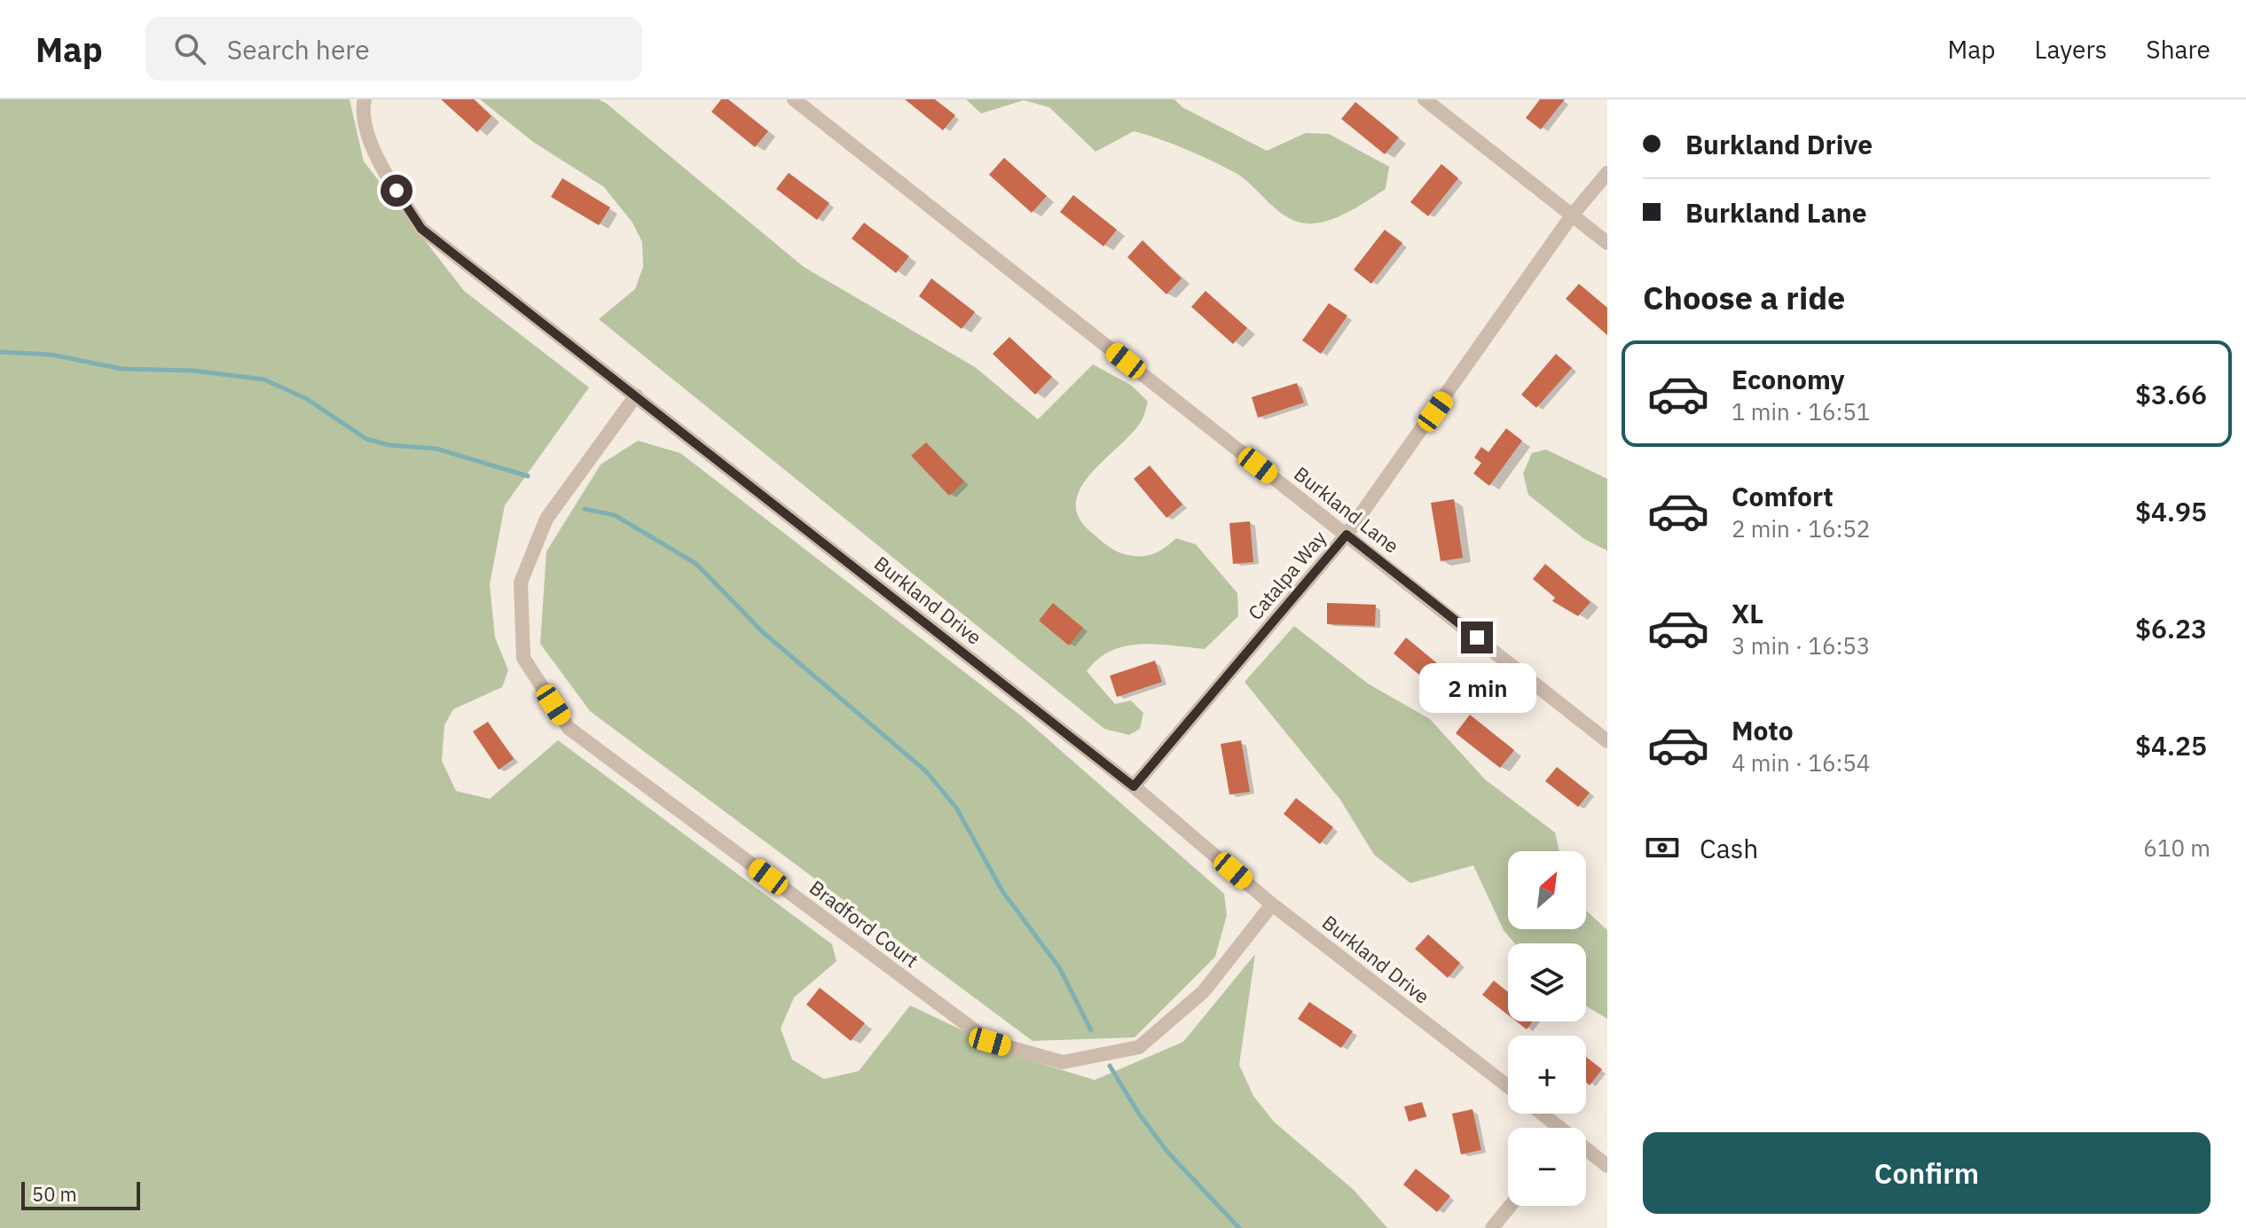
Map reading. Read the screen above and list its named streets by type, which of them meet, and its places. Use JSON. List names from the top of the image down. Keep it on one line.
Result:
{"streets":{"street":["Burkland Lane","Catalpa Way","Burkland Drive","Bradford Court"]},"crossings":[["Burkland Lane","Catalpa Way"],["Catalpa Way","Burkland Drive"],["Burkland Drive","Bradford Court"]],"scale_bar":"50 m","north":"top right","page":{"header":"Map","search":"Search here","nav":["Map","Layers","Share"],"banner":["Burkland Drive","Burkland Lane"],"heading":"Choose a ride","list":[{"name":"Economy","note":"1 min · 16:51","value":"$3.66"},{"name":"Comfort","note":"2 min · 16:52","value":"$4.95"},{"name":"XL","note":"3 min · 16:53","value":"$6.23"},{"name":"Moto","note":"4 min · 16:54","value":"$4.25"}],"bubble":"2 min","pay":["Cash","610 m"],"map_buttons":["+","−"],"buttons":"Confirm","scale":"50 m"}}
